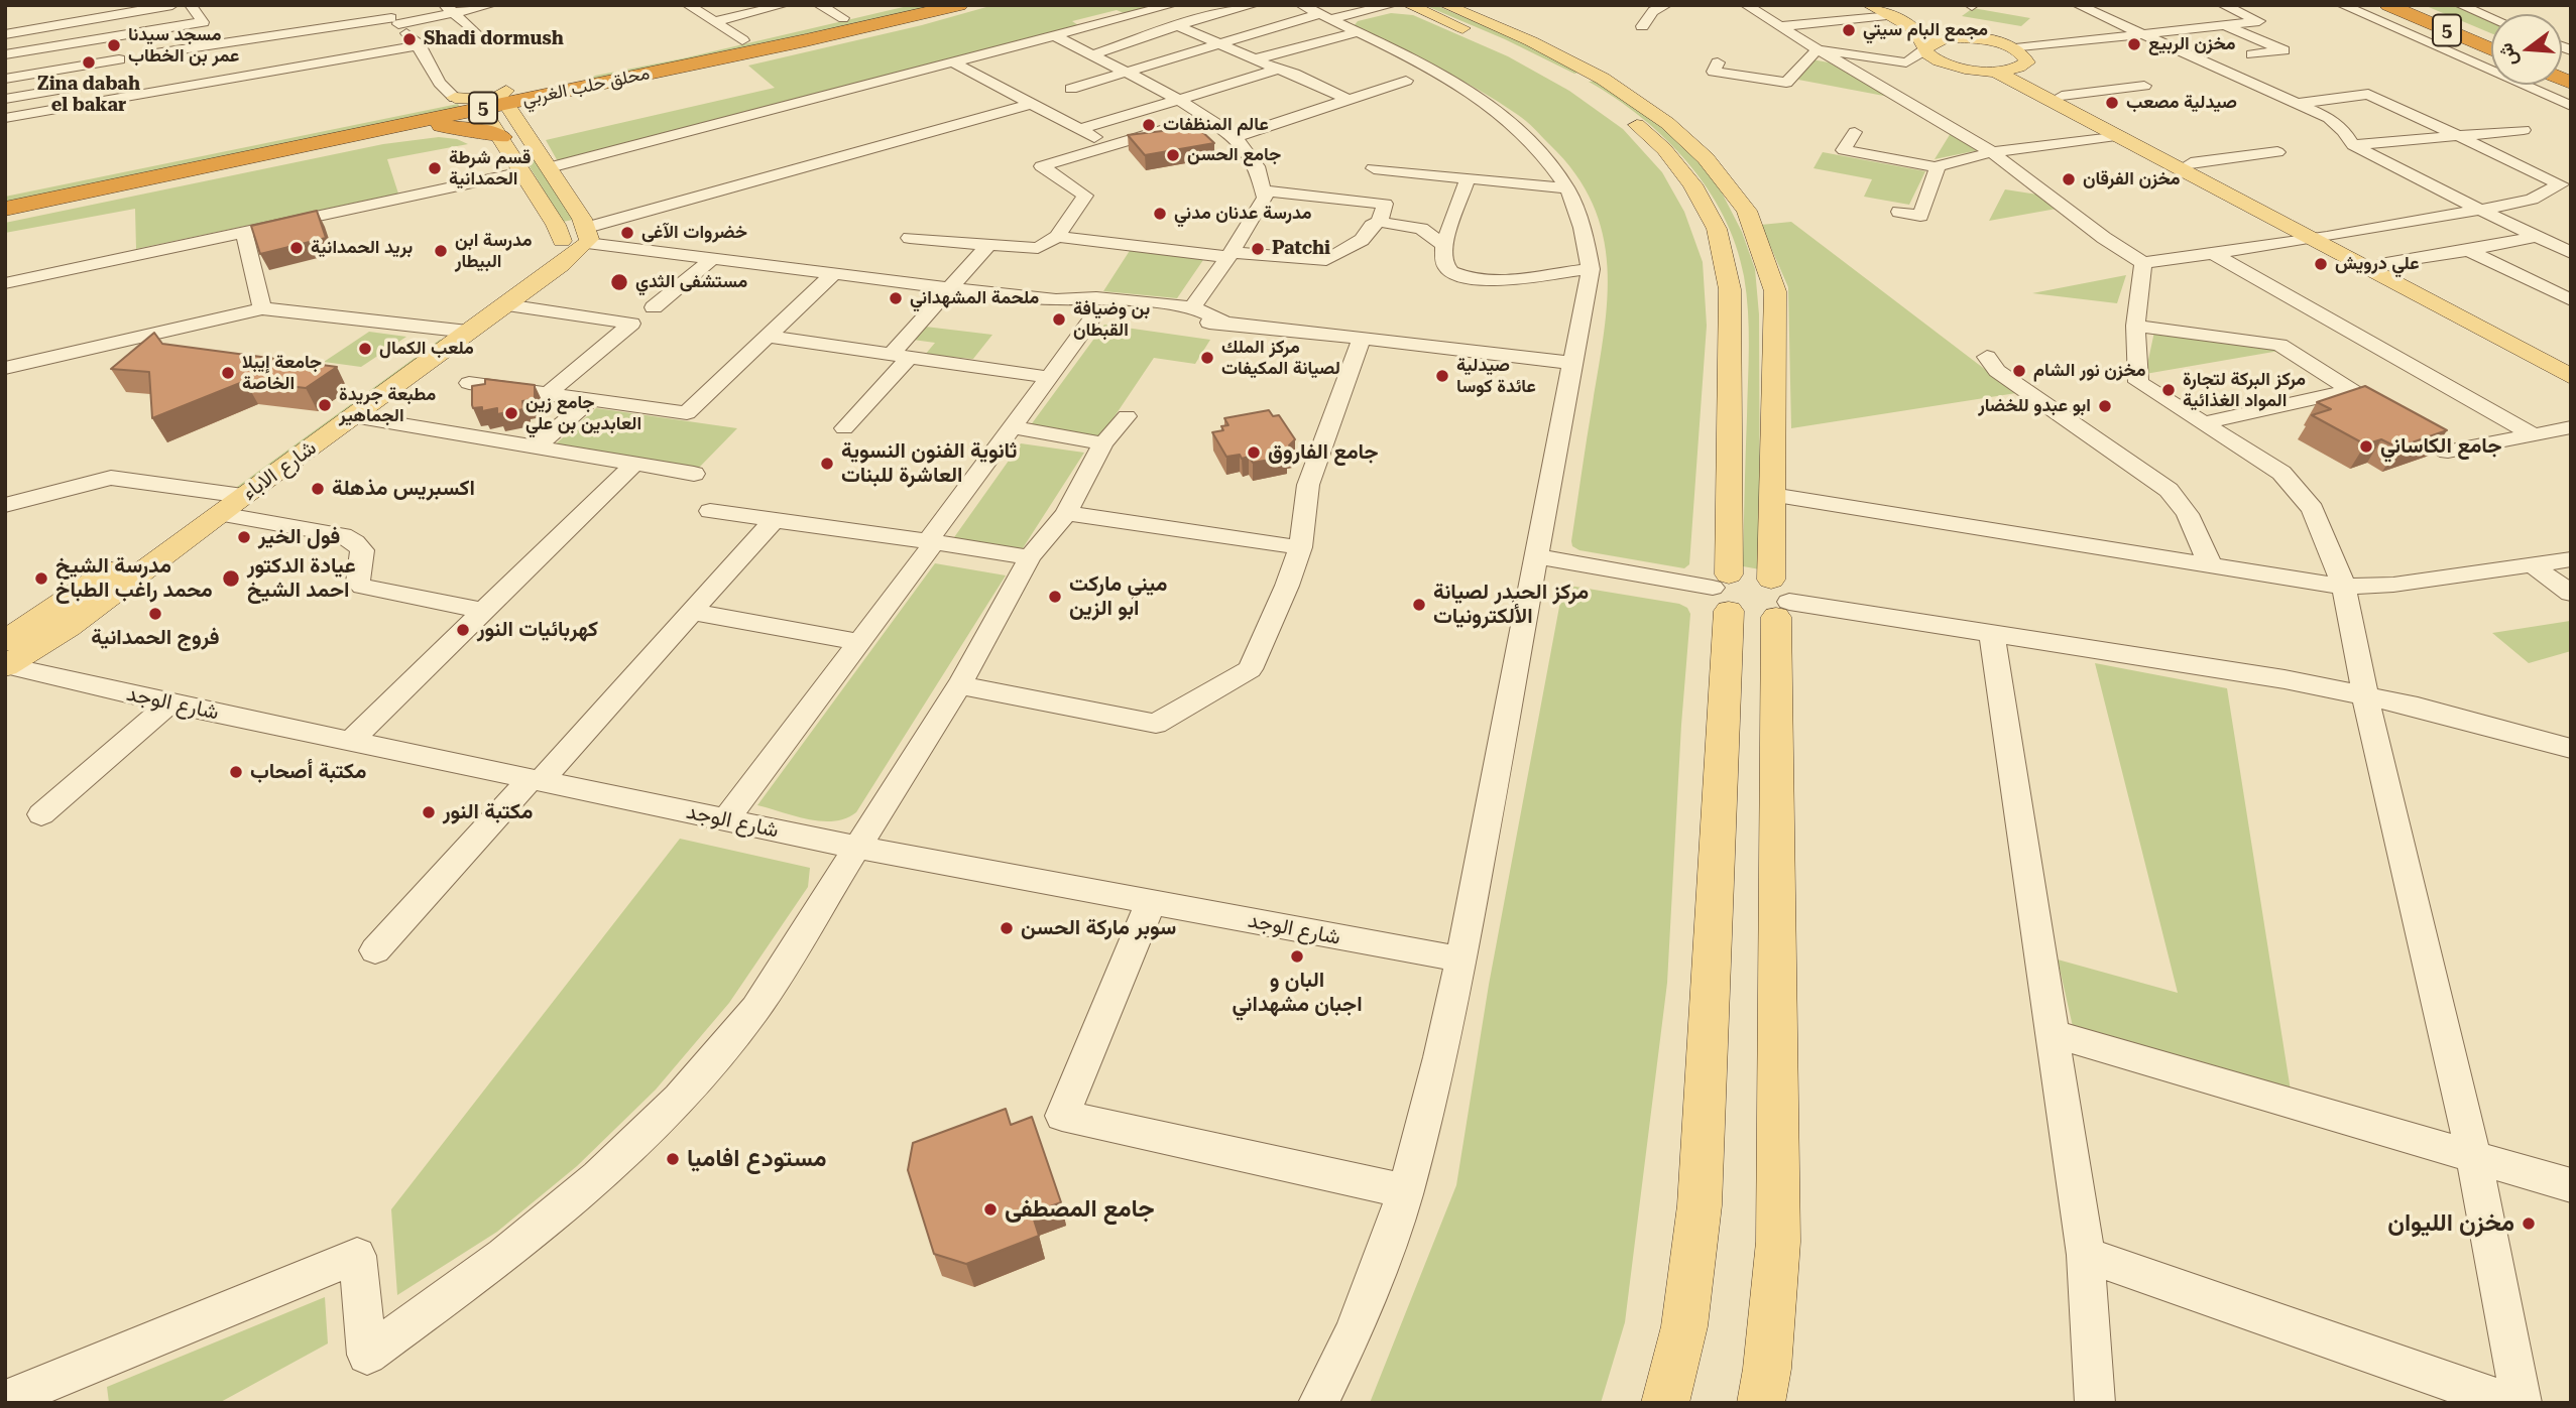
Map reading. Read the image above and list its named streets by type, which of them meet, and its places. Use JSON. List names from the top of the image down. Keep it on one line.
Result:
{"streets":{"highway":["5","محلق حلب الغربي"],"main road":["شارع الاباء"],"street":["شارع الوجد"]},"crossings":[["شارع الاباء","شارع الوجد"]],"places":["مجمع البام سيتي","Shadi dormush","مخزن الربيع","مسجد سيدنا عمر بن الخطاب","Zina dabah el bakar","صيدلية مصعب","عالم المنظفات","جامع الحسن","قسم شرطة الحمدانية","مخزن الفرقان","مدرسة عدنان مدني","خضروات الآغى","بريد الحمدانية","Patchi","مدرسة ابن البيطار","علي درويش","مستشفى الثدي","ملحمة المشهداني","بن وضيافة القبطان","ملعب الكمال","مركز الملك لصيانة المكيفات","مخزن نور الشام","جامعة إيبلا الخاصة","صيدلية عائدة كوسا","مركز البركة لتجارة المواد الغذائية","مطبعة جريدة الجماهير","ابو عبدو للخضار","جامع زين العابدين بن علي","جامع الكاساني","جامع الفاروق","ثانوية الفنون النسوية العاشرة للبنات","اكسبريس مذهلة","فول الخير","مدرسة الشيخ محمد راغب الطباخ","عيادة الدكتور احمد الشيخ","ميني ماركت ابو الزين","مركز الحيدر لصيانة الألكترونيات","فروج الحمدانية","كهربائيات النور","مكتبة أصحاب","مكتبة النور","سوبر ماركة الحسن","البان و اجبان مشهداني","مستودع افاميا","جامع المصطفى","مخزن الليوان"],"north":"left"}
